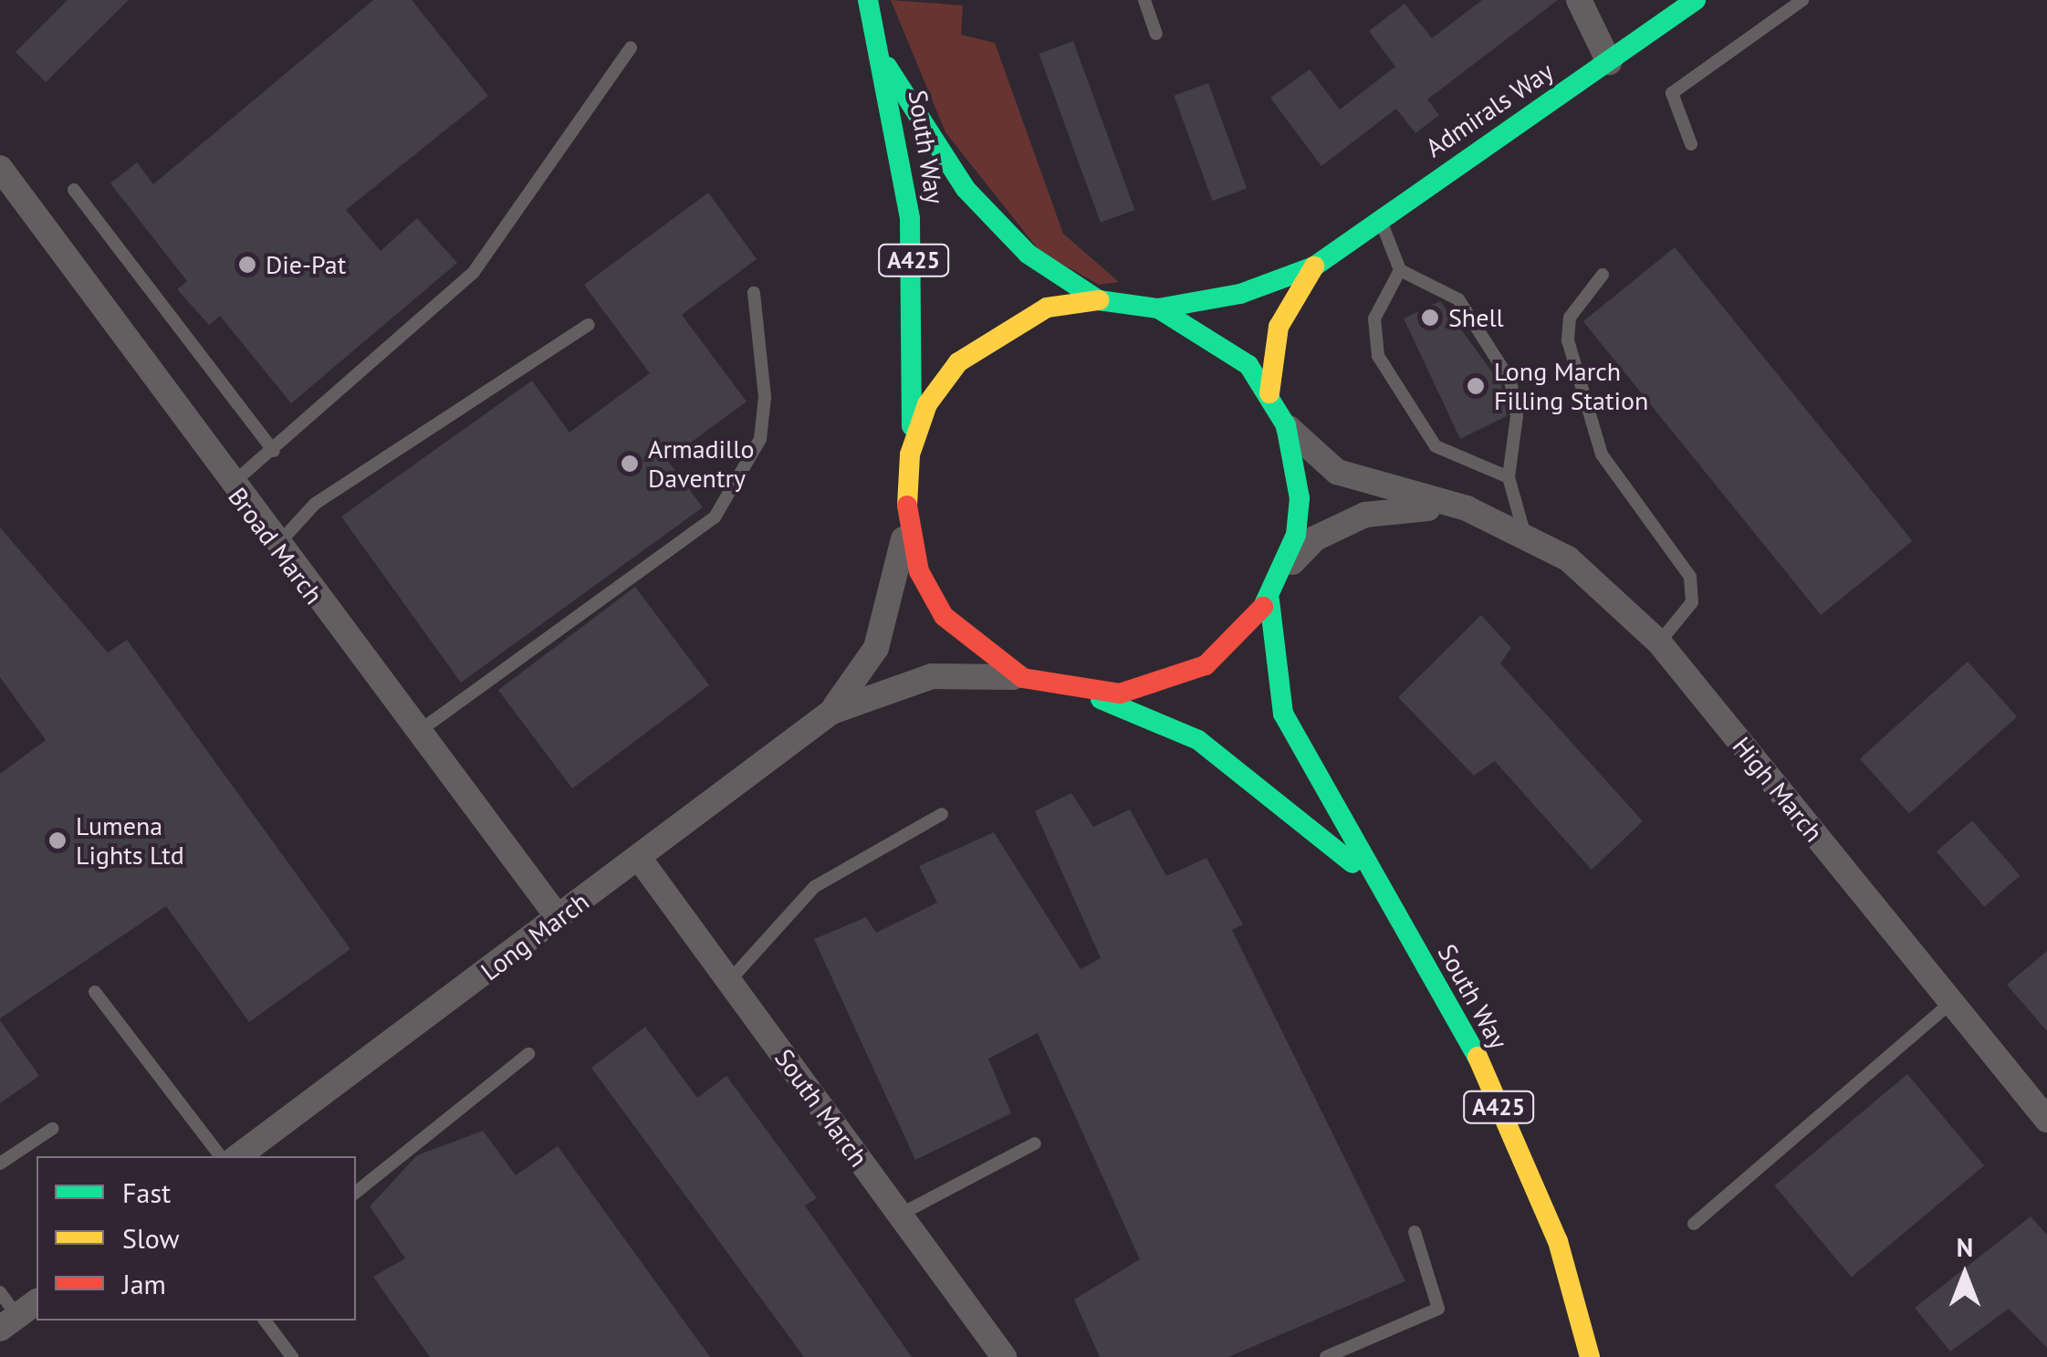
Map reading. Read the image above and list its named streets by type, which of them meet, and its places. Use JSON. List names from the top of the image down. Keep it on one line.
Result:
{"streets":{"main road":["Admirals Way","South Way","A425"],"street":["Broad March","High March","Long March","South March"]},"crossings":[["South Way","Long March"],["Broad March","Long March"],["Long March","South March"]],"places":["Die-Pat","Shell","Long March Filling Station","Armadillo Daventry","Lumena Lights Ltd"],"legend":["Fast","Slow","Jam"],"north":"top"}
